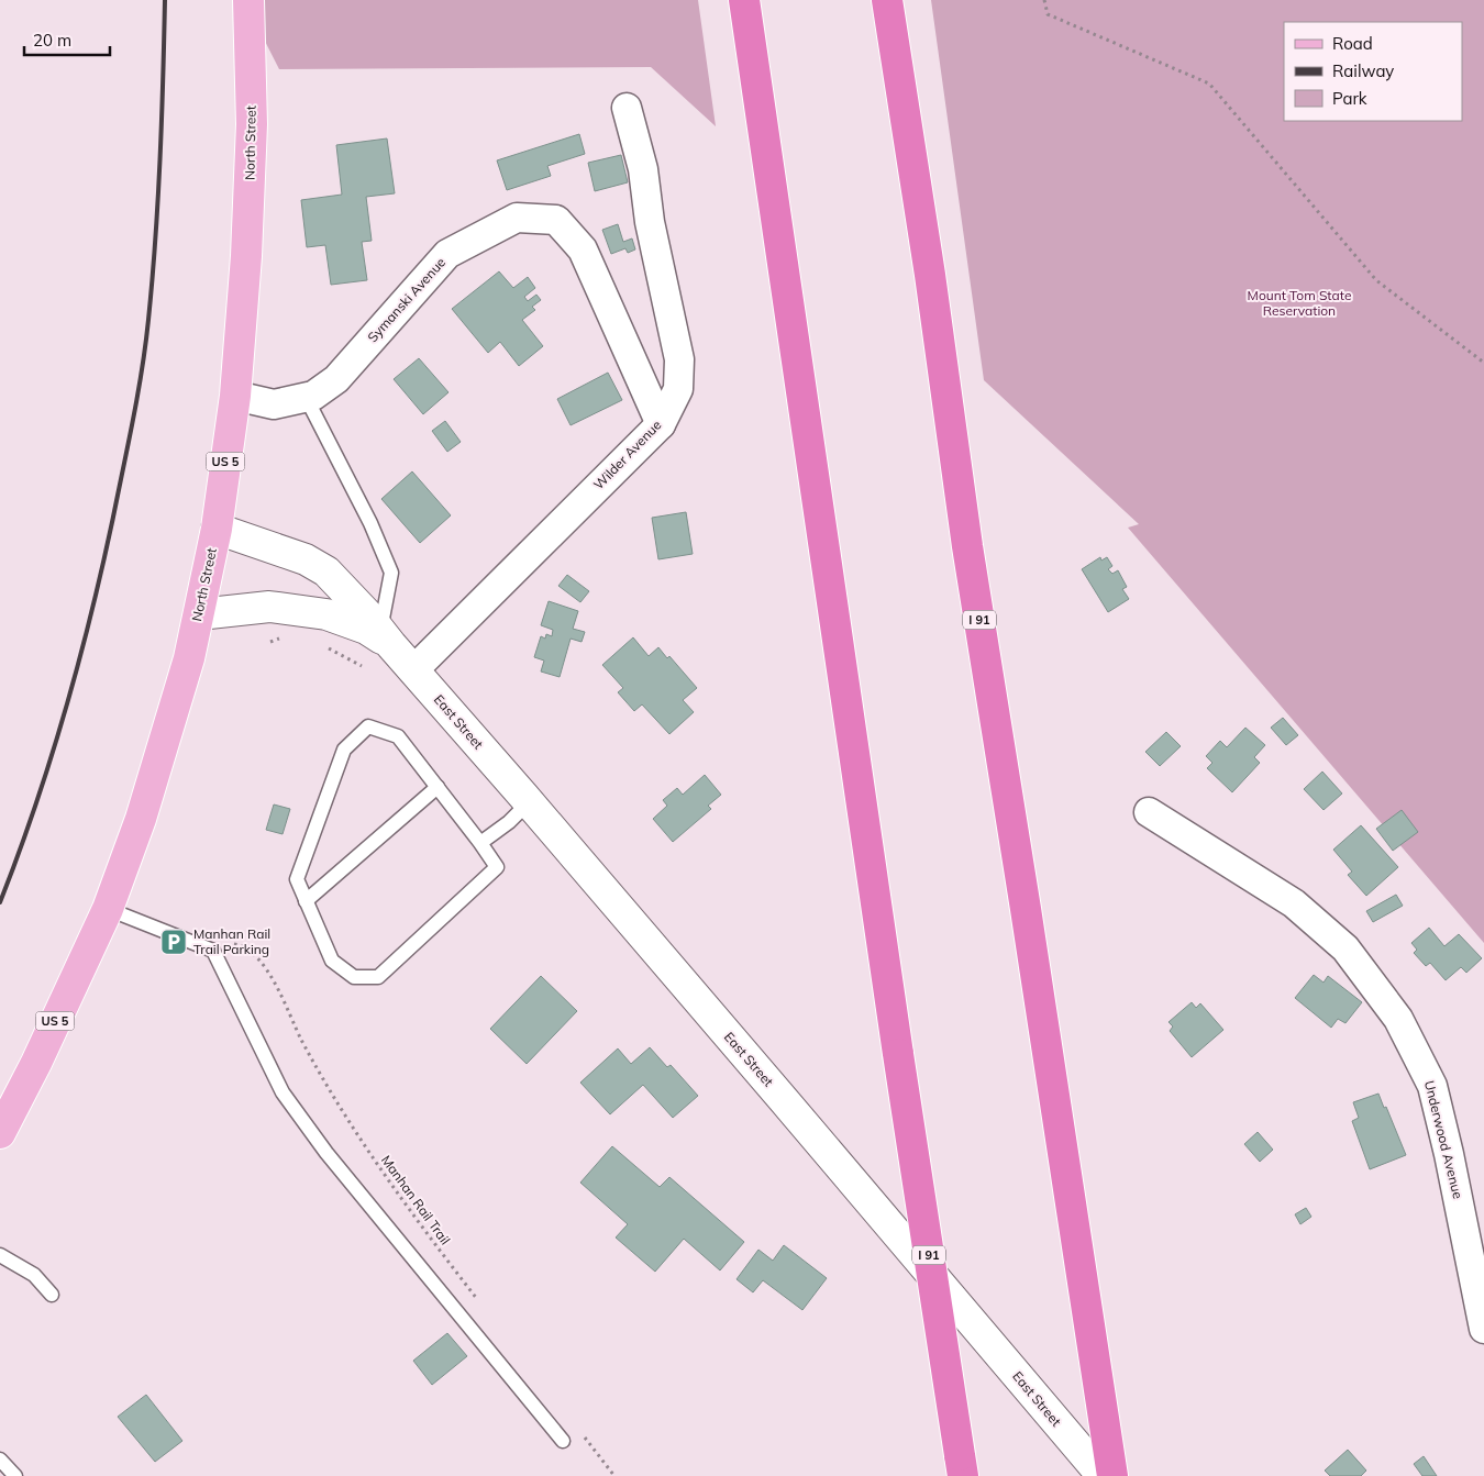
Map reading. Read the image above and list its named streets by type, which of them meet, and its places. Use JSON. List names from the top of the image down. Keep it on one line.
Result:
{"streets":{"highway":["I 91"],"main road":["North Street","US 5","East Street"],"street":["Symanski Avenue","Wilder Avenue","Underwood Avenue"],"path":["Manhan Rail Trail"]},"crossings":[["North Street","Symanski Avenue"],["North Street","East Street"],["Symanski Avenue","Wilder Avenue"],["Wilder Avenue","East Street"]],"parks":["Mount Tom State Reservation"],"places":{"parking":["Manhan Rail Trail Parking"]},"legend":["Road","Railway","Park"],"scale_bar":"20 m"}
